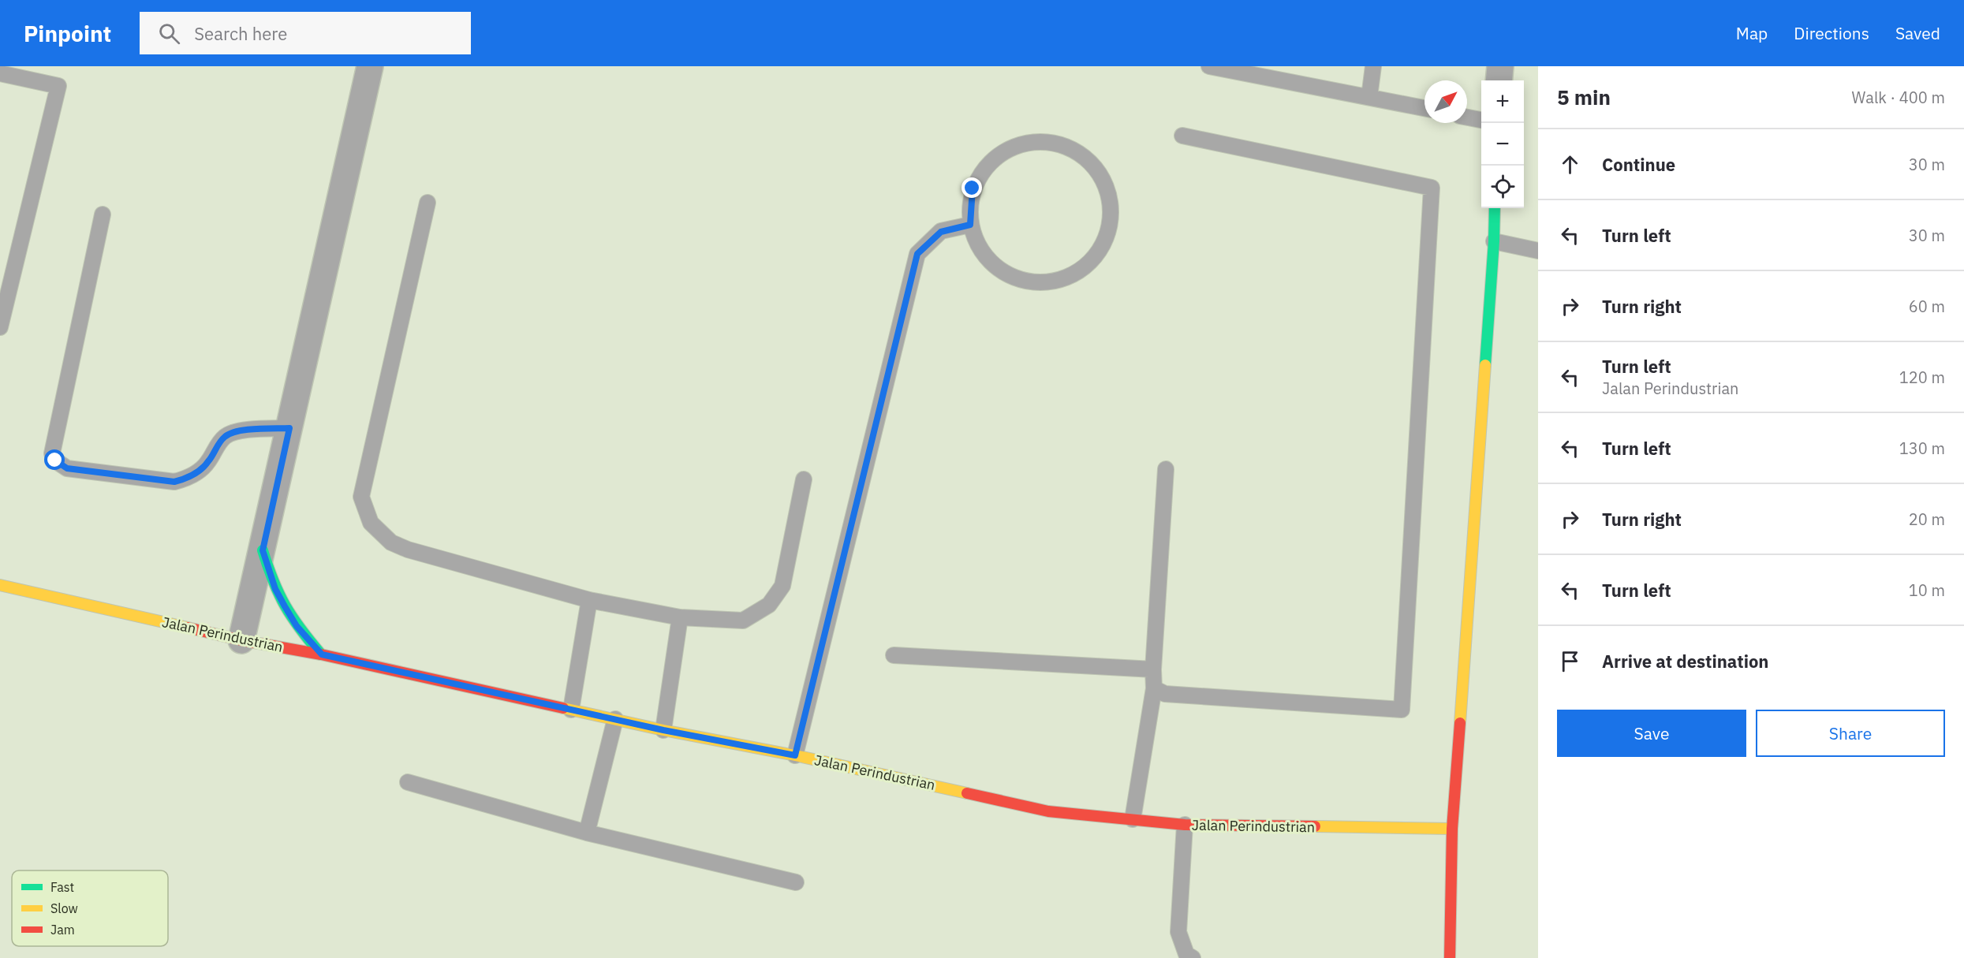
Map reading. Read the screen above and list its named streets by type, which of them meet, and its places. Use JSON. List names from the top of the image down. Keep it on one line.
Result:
{"streets":{"main road":["Jalan Perindustrian"]},"legend":["Fast","Slow","Jam"],"north":"top right","page":{"header":"Pinpoint","search":"Search here","nav":["Map","Directions","Saved"],"heading":["5 min","Walk · 400 m"],"map_buttons":["+","−"],"list":[["Continue","30 m"],["Turn left","30 m"],["Turn right","60 m"],["Turn left","Jalan Perindustrian","120 m"],["Turn left","130 m"],["Turn right","20 m"],["Turn left","10 m"],"Arrive at destination"],"buttons":["Save","Share"]}}
